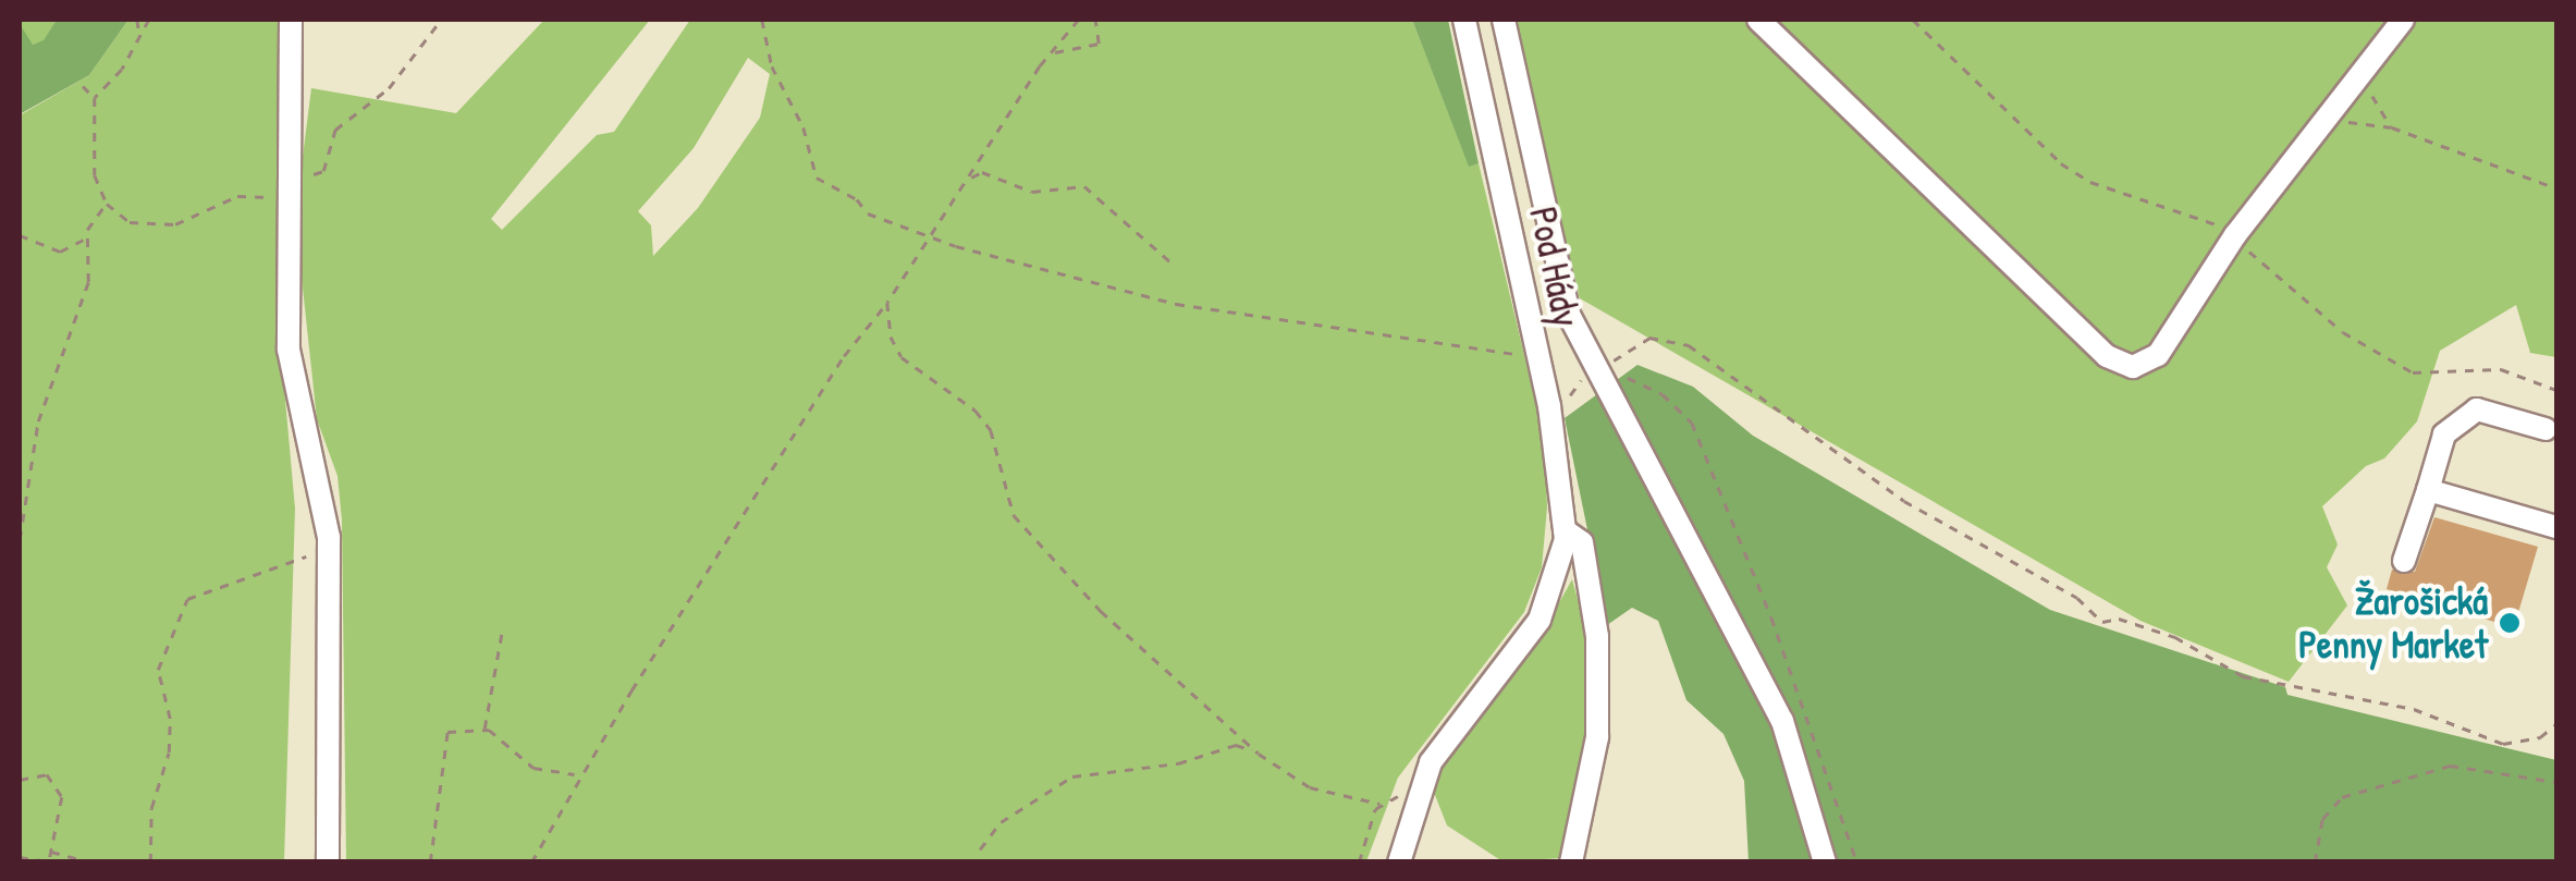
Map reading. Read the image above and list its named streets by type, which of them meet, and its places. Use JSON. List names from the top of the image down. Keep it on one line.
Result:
{"streets":{"street":["Pod Hády"]},"places":["Žarošická Penny Market"]}
